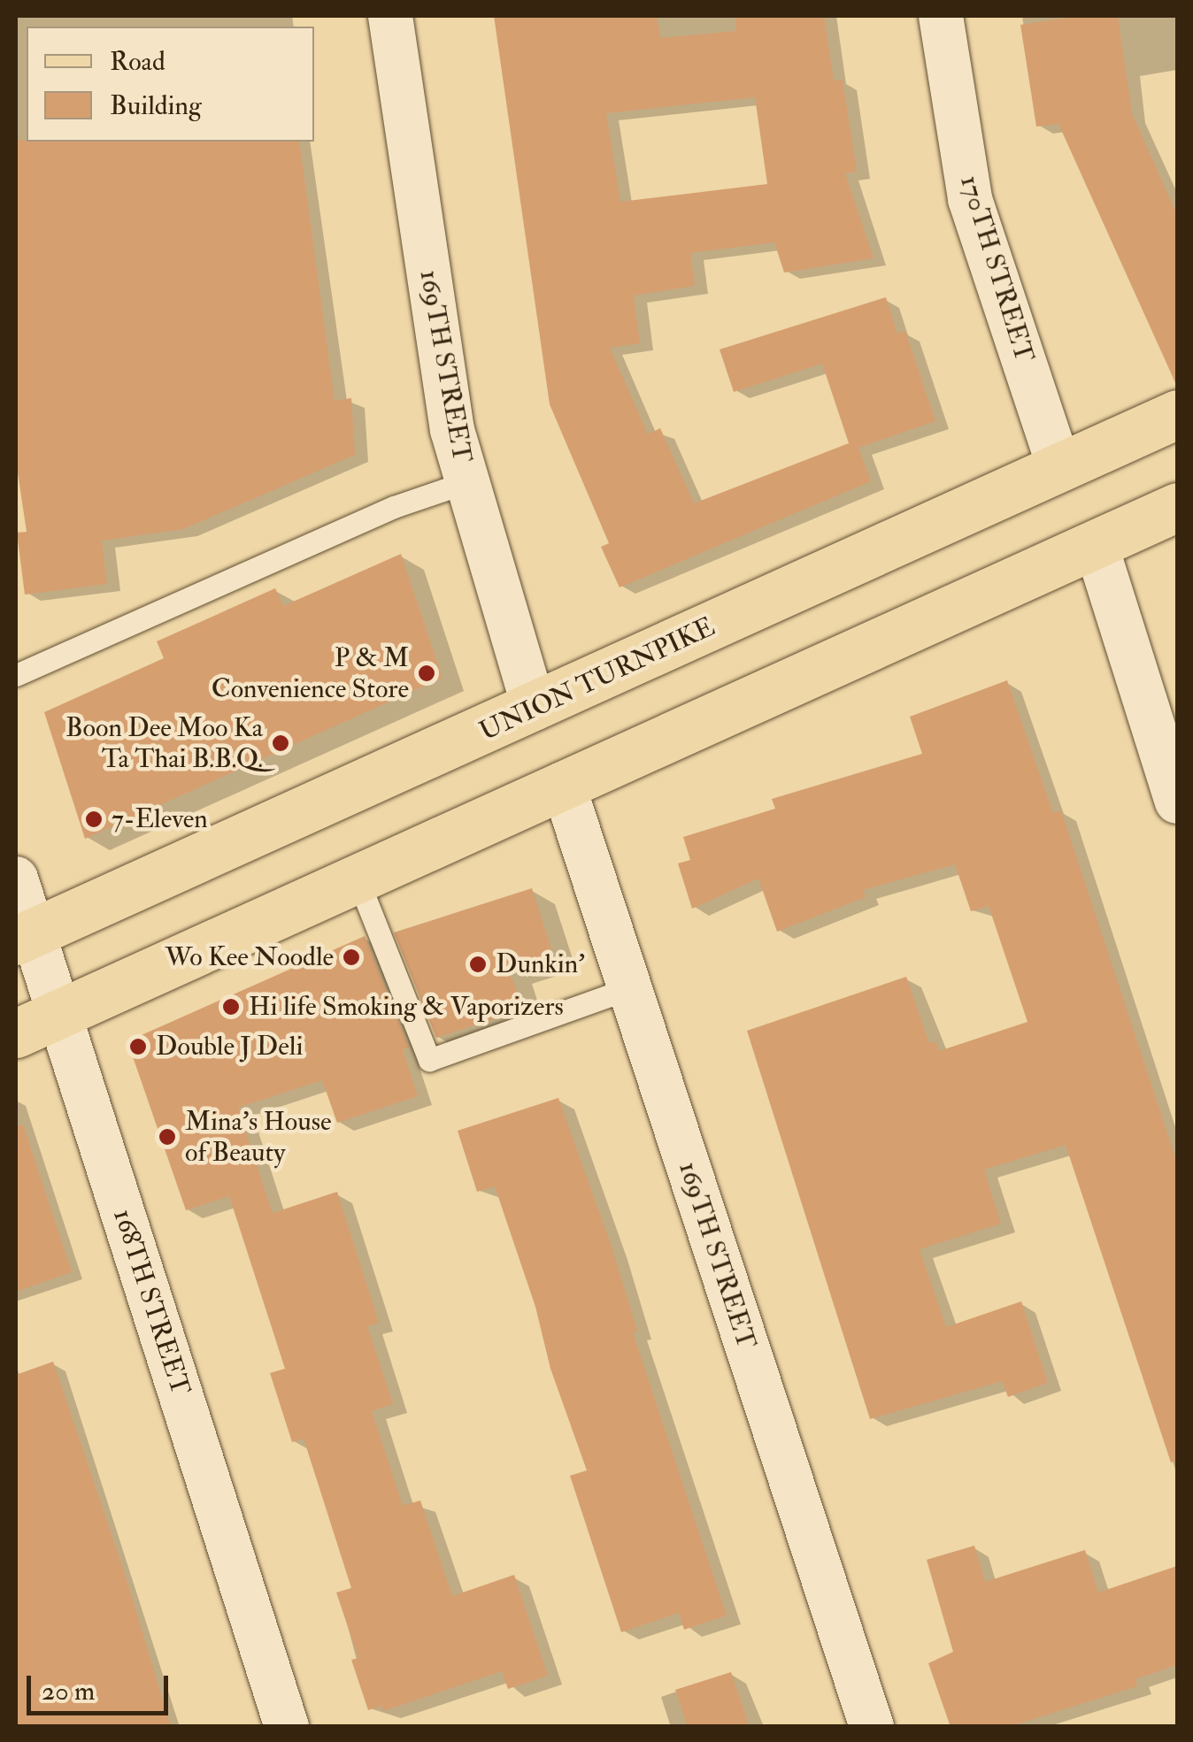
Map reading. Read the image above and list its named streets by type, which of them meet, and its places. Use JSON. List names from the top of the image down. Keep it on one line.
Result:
{"streets":{"main road":["UNION TURNPIKE"],"street":["170TH STREET","169TH STREET","168TH STREET"]},"crossings":[["170TH STREET","UNION TURNPIKE"],["169TH STREET","UNION TURNPIKE"],["UNION TURNPIKE","168TH STREET"]],"places":["P & M Convenience Store","Boon Dee Moo Ka Ta Thai B.B.Q.","7-Eleven","Wo Kee Noodle","Dunkin'","Hi life Smoking & Vaporizers","Double J Deli","Mina's House of Beauty"],"legend":["Road","Building"],"scale_bar":"20 m"}
